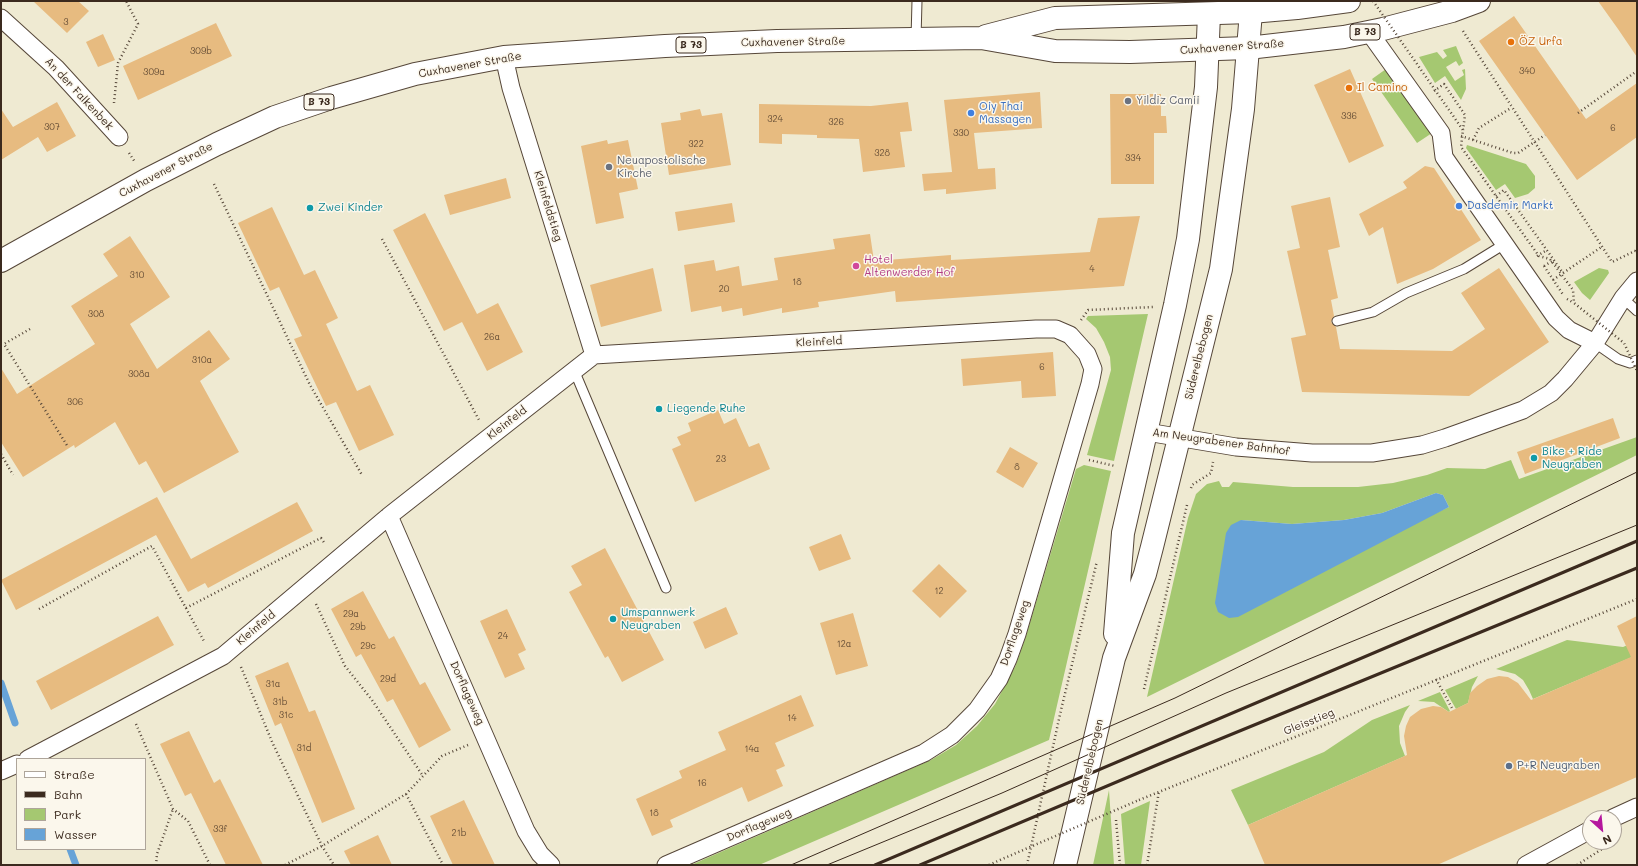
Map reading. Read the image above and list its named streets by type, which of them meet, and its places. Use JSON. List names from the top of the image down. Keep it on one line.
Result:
{"streets":{"main road":["B 73","Cuxhavener Straße","Süderelbebogen"],"street":["An der Falkenbek","Kleinfeldstieg","Kleinfeld","Am Neugrabener Bahnhof","Dorflageweg"],"path":["Gleisstieg"]},"crossings":[["Cuxhavener Straße","An der Falkenbek"],["Cuxhavener Straße","Kleinfeldstieg"],["Cuxhavener Straße","Süderelbebogen"],["Kleinfeldstieg","Kleinfeld"],["Kleinfeld","Dorflageweg"],["Süderelbebogen","Am Neugrabener Bahnhof"]],"places":["ÖZ Urfa","Il Camino","Yildiz Camii","Oiy Thai Massagen","Neuapostolische Kirche","Dasdemir Markt","Zwei Kinder","Hotel Altenwerder Hof","Liegende Ruhe","Bike + Ride Neugraben","Umspannwerk Neugraben","P+R Neugraben"],"house_numbers":["3","309b","340","309a","336","324","326","307","6","330","322","328","334","4","310","18","20","308","26a","310a","6","308a","306","23","8","12","29a","29b","24","12a","29c","29d","31a","31b","31c","14","31d","14a","16","18","33f","21b"],"legend":["Straße","Bahn","Park","Wasser"],"north":"bottom right"}
